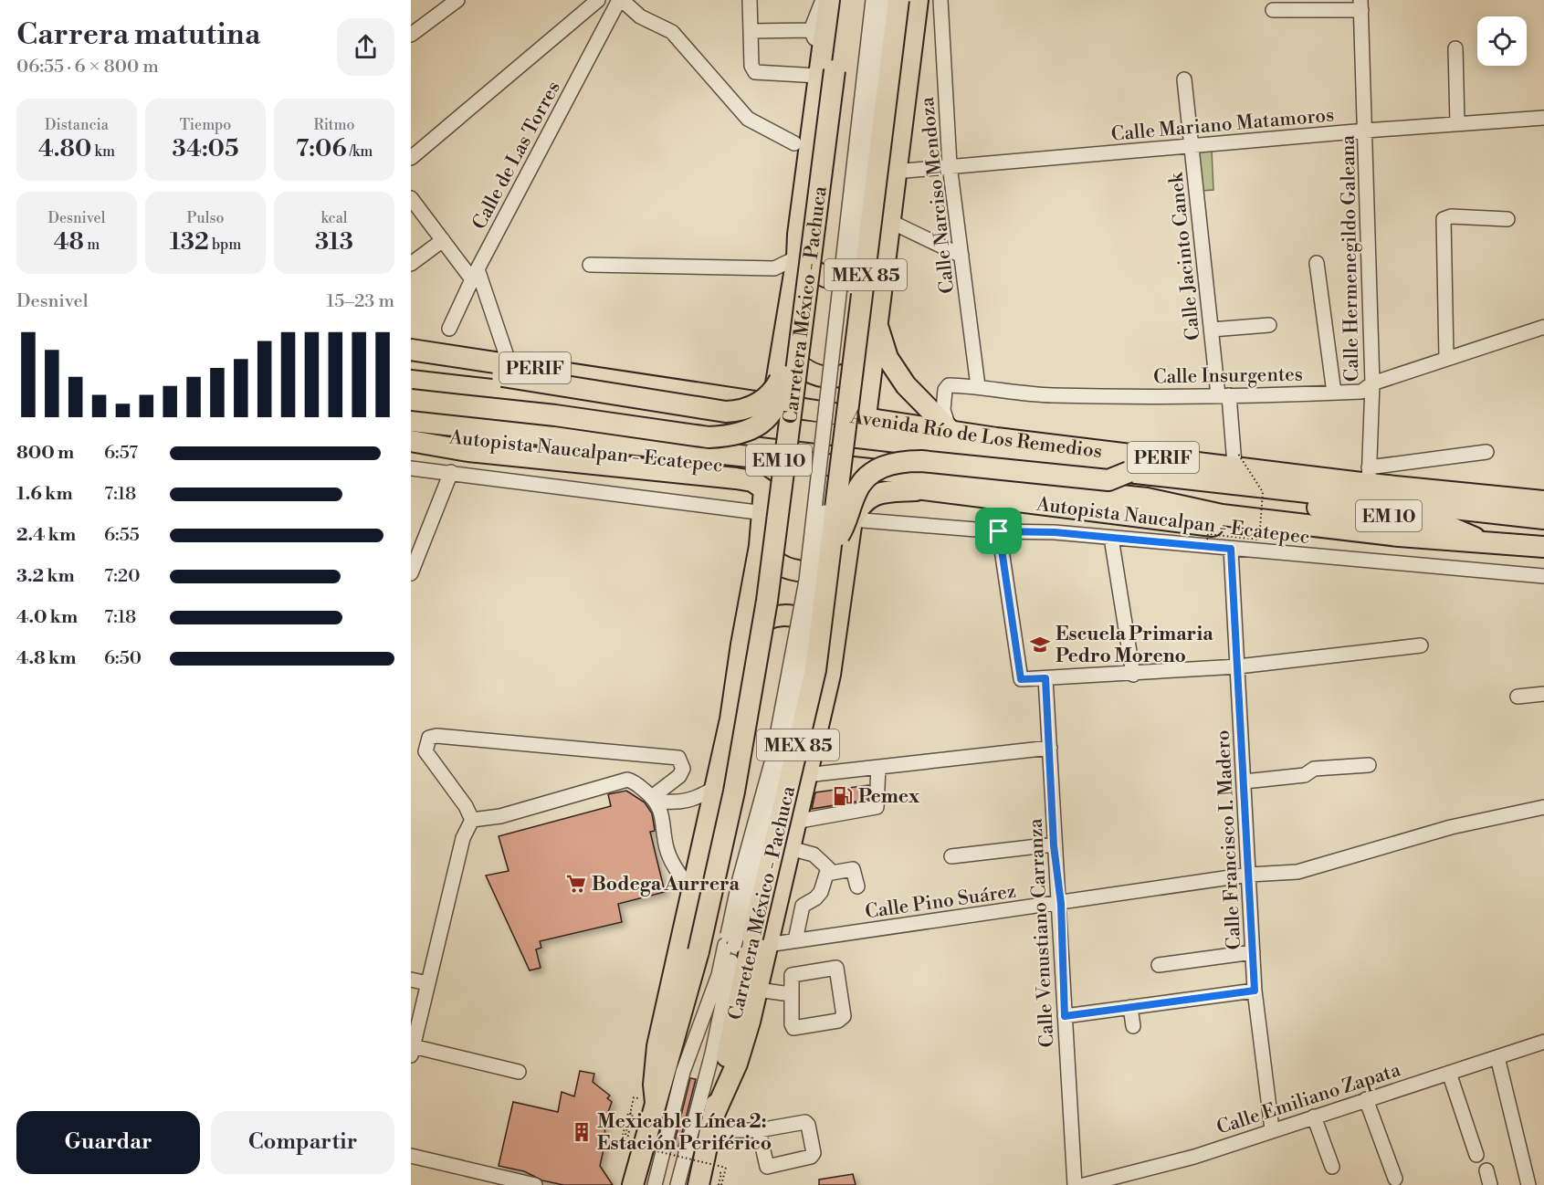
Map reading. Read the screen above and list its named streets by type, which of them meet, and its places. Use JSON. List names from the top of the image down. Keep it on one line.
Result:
{"streets":{"highway":["MEX 85","Carretera México - Pachuca","PERIF","Avenida Río de Los Remedios","Autopista Naucalpan - Ecatepec","EM 10"],"street":["Calle Mariano Matamoros","Calle de Las Torres","Calle Narciso Mendoza","Calle Jacinto Canek","Calle Hermenegildo Galeana","Calle Insurgentes","Calle Francisco I. Madero","Calle Pino Suárez","Calle Venustiano Carranza","Calle Emiliano Zapata"]},"crossings":[["Calle Mariano Matamoros","Calle Narciso Mendoza"],["Calle Mariano Matamoros","Calle Jacinto Canek"],["Calle Mariano Matamoros","Calle Hermenegildo Galeana"],["Calle Narciso Mendoza","Calle Insurgentes"],["Calle Jacinto Canek","Calle Insurgentes"],["Calle Jacinto Canek","Avenida Río de Los Remedios"],["Calle Hermenegildo Galeana","Calle Insurgentes"],["Calle Hermenegildo Galeana","Avenida Río de Los Remedios"],["Calle Insurgentes","Avenida Río de Los Remedios"],["Calle Francisco I. Madero","Calle Pino Suárez"],["Calle Francisco I. Madero","Calle Emiliano Zapata"],["Calle Pino Suárez","Calle Venustiano Carranza"]],"places":{"school or university":["Escuela Primaria Pedro Moreno"],"fuel station":["Pemex"],"supermarket":["Bodega Aurrera"],"building":["Mexicable Línea 2: Estación Periférico"]},"page":{"heading":["Carrera matutina","06:55 · 6 × 800 m"],"stats":[["Distancia","4.80 km"],["Tiempo","34:05"],["Ritmo","7:06 /km"],["Desnivel","48 m"],["Pulso","132 bpm"],["kcal","313"]],"chart":["Desnivel","15–23 m"],"list":[{"name":"800 m","note":"6:57"},{"name":"1.6 km","note":"7:18"},{"name":"2.4 km","note":"6:55"},{"name":"3.2 km","note":"7:20"},{"name":"4.0 km","note":"7:18"},{"name":"4.8 km","note":"6:50"}],"buttons":["Guardar","Compartir"]}}
